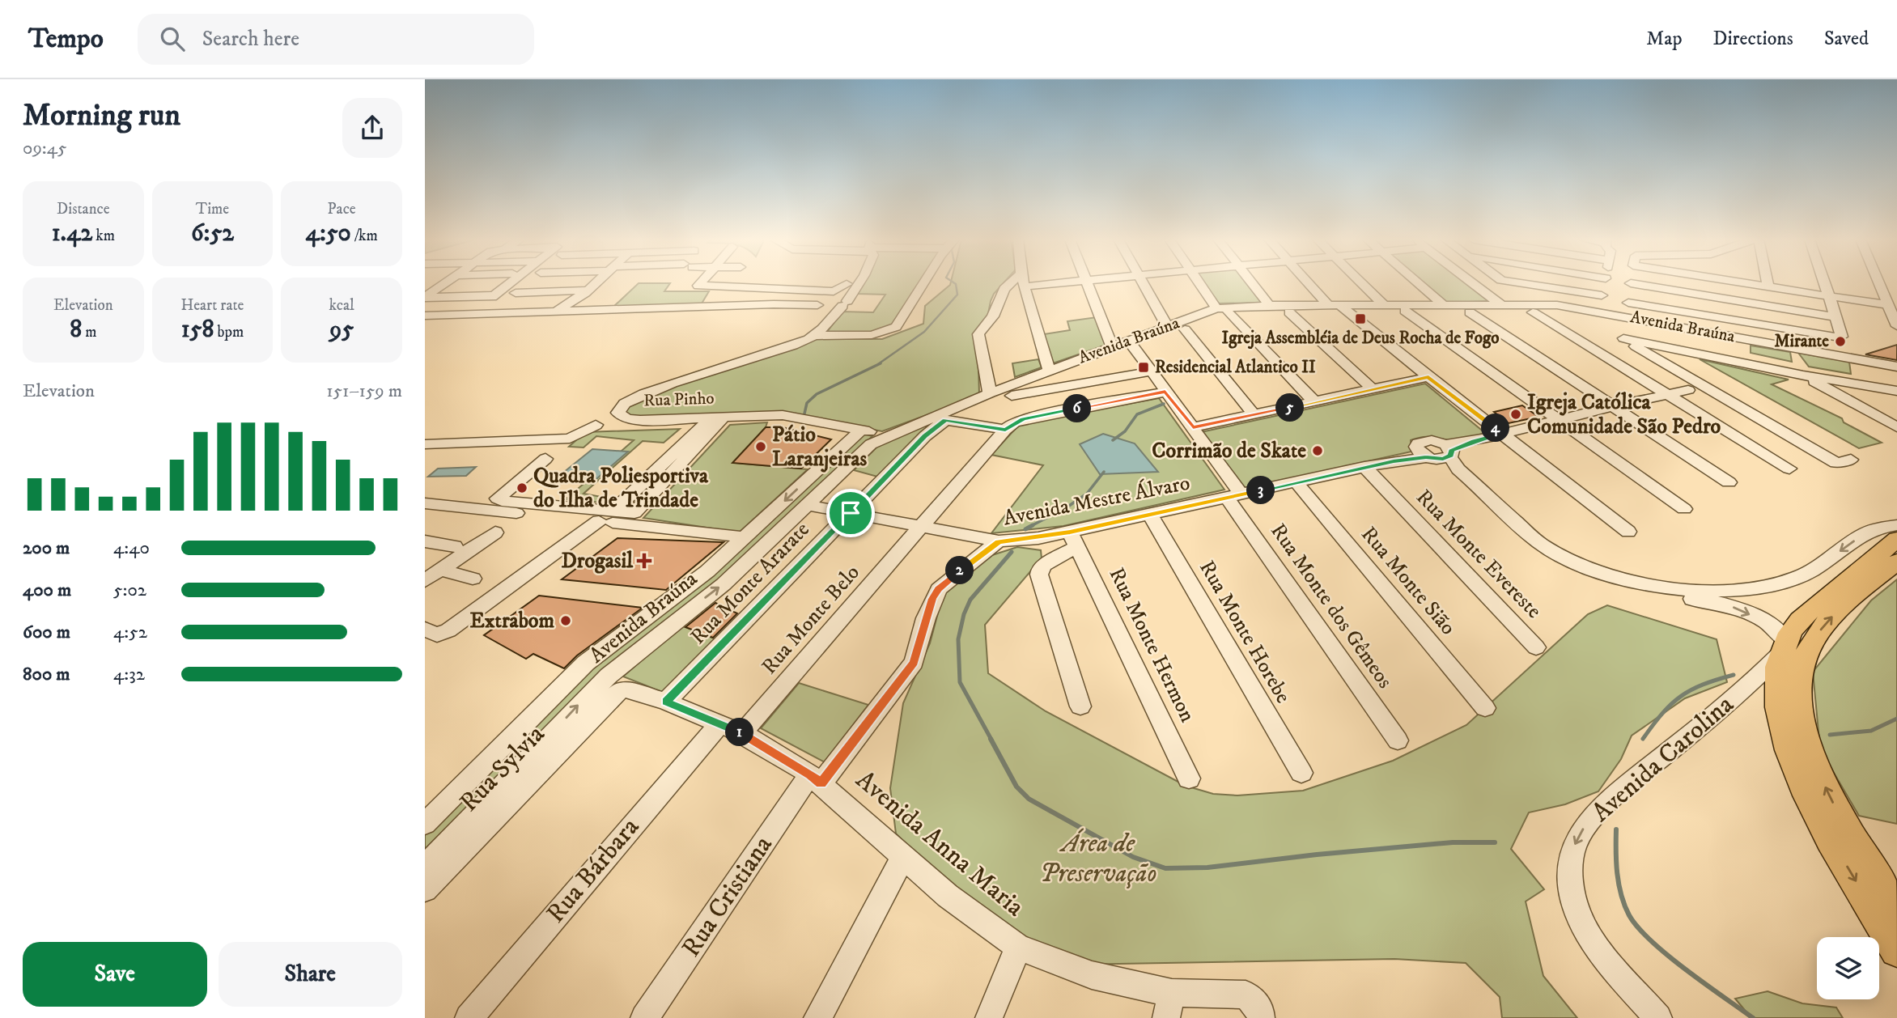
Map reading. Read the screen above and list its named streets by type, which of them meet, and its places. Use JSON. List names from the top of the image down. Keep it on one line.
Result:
{"streets":{"street":["Avenida Braúna","Rua Pinho","Avenida Mestre Álvaro","Rua Monte Evereste","Rua Monte Sião","Rua Monte Ararate","Rua Monte dos Gêmeos","Rua Monte Belo","Rua Monte Horebe","Rua Monte Hermon","Avenida Carolina","Rua Sylvia","Avenida Anna Maria","Rua Bárbara","Rua Cristiana"]},"crossings":[["Avenida Braúna","Rua Pinho"],["Avenida Braúna","Avenida Mestre Álvaro"],["Avenida Braúna","Rua Monte dos Gêmeos"],["Avenida Mestre Álvaro","Rua Monte Evereste"],["Avenida Mestre Álvaro","Rua Monte Sião"],["Avenida Mestre Álvaro","Rua Monte Ararate"],["Avenida Mestre Álvaro","Rua Monte dos Gêmeos"],["Avenida Mestre Álvaro","Rua Monte Belo"],["Avenida Mestre Álvaro","Rua Monte Horebe"],["Avenida Mestre Álvaro","Rua Monte Hermon"],["Avenida Mestre Álvaro","Rua Cristiana"],["Rua Monte Ararate","Rua Monte Belo"],["Rua Monte Ararate","Avenida Anna Maria"],["Rua Monte dos Gêmeos","Rua Monte Belo"],["Rua Monte Belo","Avenida Anna Maria"],["Rua Sylvia","Avenida Anna Maria"],["Avenida Anna Maria","Rua Bárbara"],["Avenida Anna Maria","Rua Cristiana"]],"parks":["Área de Preservação"],"places":{"transit":["Igreja Assembléia de Deus Rocha de Fogo","Residencial Atlantico II"],"other":["Mirante","Igreja Católica Comunidade São Pedro","Pátio Laranjeiras","Corrimão de Skate","Quadra Poliesportiva do Ilha de Trindade","Extrabom"],"health":["Drogasil"]},"page":{"header":"Tempo","search":"Search here","nav":["Map","Directions","Saved"],"heading":["Morning run","09:45"],"stats":[["Distance","1.42 km"],["Time","6:52"],["Pace","4:50 /km"],["Elevation","8 m"],["Heart rate","158 bpm"],["kcal","95"]],"chart":["Elevation","151–159 m"],"pins":["5","6","4","3","2","1"],"list":[{"name":"200 m","note":"4:40"},{"name":"400 m","note":"5:02"},{"name":"600 m","note":"4:52"},{"name":"800 m","note":"4:32"}],"buttons":["Save","Share"]}}
